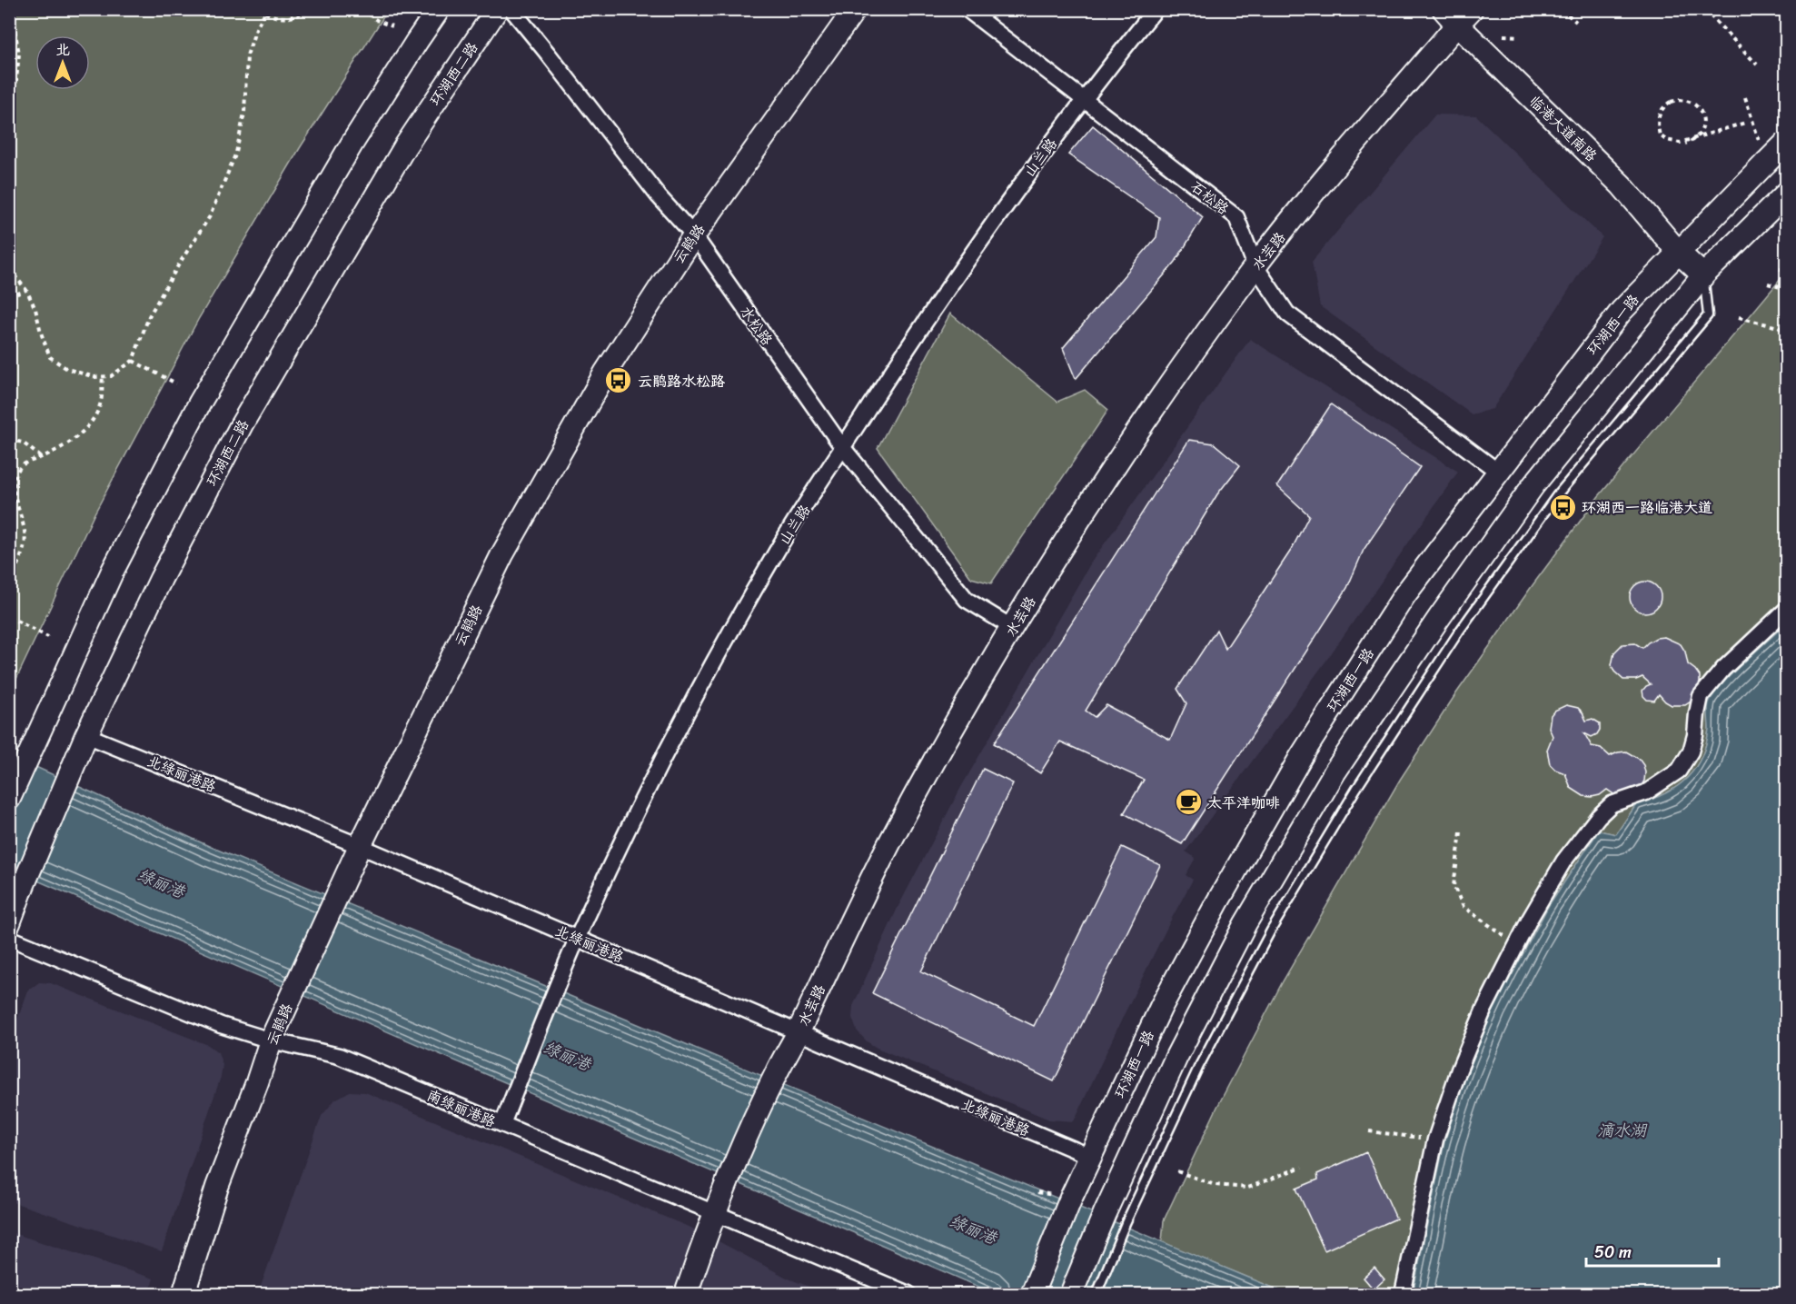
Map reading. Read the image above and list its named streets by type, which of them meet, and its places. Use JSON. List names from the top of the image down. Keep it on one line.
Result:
{"streets":{"main road":["环湖西二路","临港大道南路","云鹃路","水芸路","环湖西一路"],"street":["山兰路","石松路","水松路","北绿丽港路","南绿丽港路"]},"crossings":[["环湖西二路","北绿丽港路"],["临港大道南路","水芸路"],["临港大道南路","环湖西一路"],["山兰路","石松路"],["山兰路","水松路"],["山兰路","北绿丽港路"],["山兰路","南绿丽港路"],["石松路","水芸路"],["石松路","环湖西一路"],["云鹃路","水松路"],["云鹃路","北绿丽港路"],["云鹃路","南绿丽港路"],["水芸路","水松路"],["水芸路","北绿丽港路"],["水芸路","南绿丽港路"],["环湖西一路","北绿丽港路"]],"water":["绿丽港","滴水湖"],"places":{"bus stop":["云鹃路水松路","环湖西一路临港大道"],"cafe":["太平洋咖啡"]},"scale_bar":"50 m","north":"top"}
